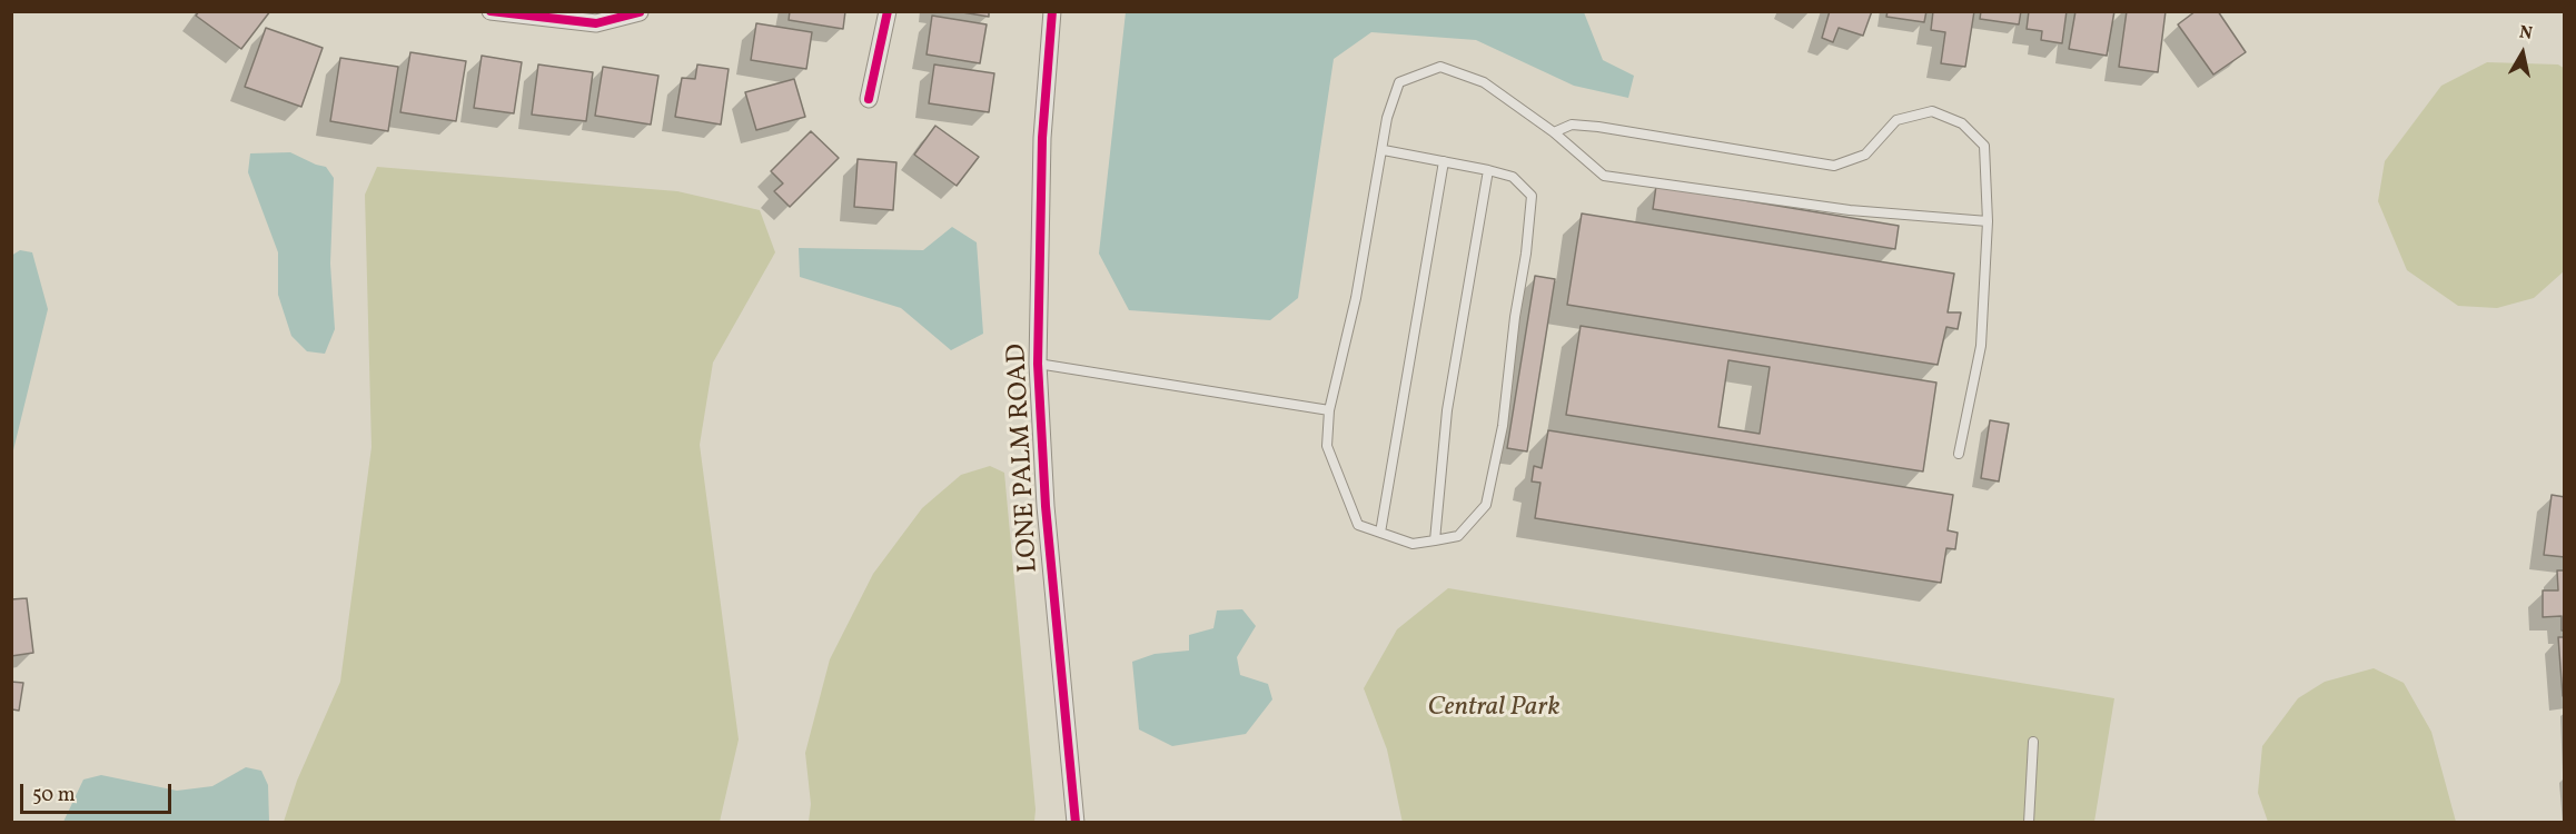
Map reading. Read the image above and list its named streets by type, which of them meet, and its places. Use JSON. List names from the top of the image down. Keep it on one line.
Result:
{"streets":{"street":["LONE PALM ROAD"]},"parks":["Central Park"],"scale_bar":"50 m","north":"top"}
